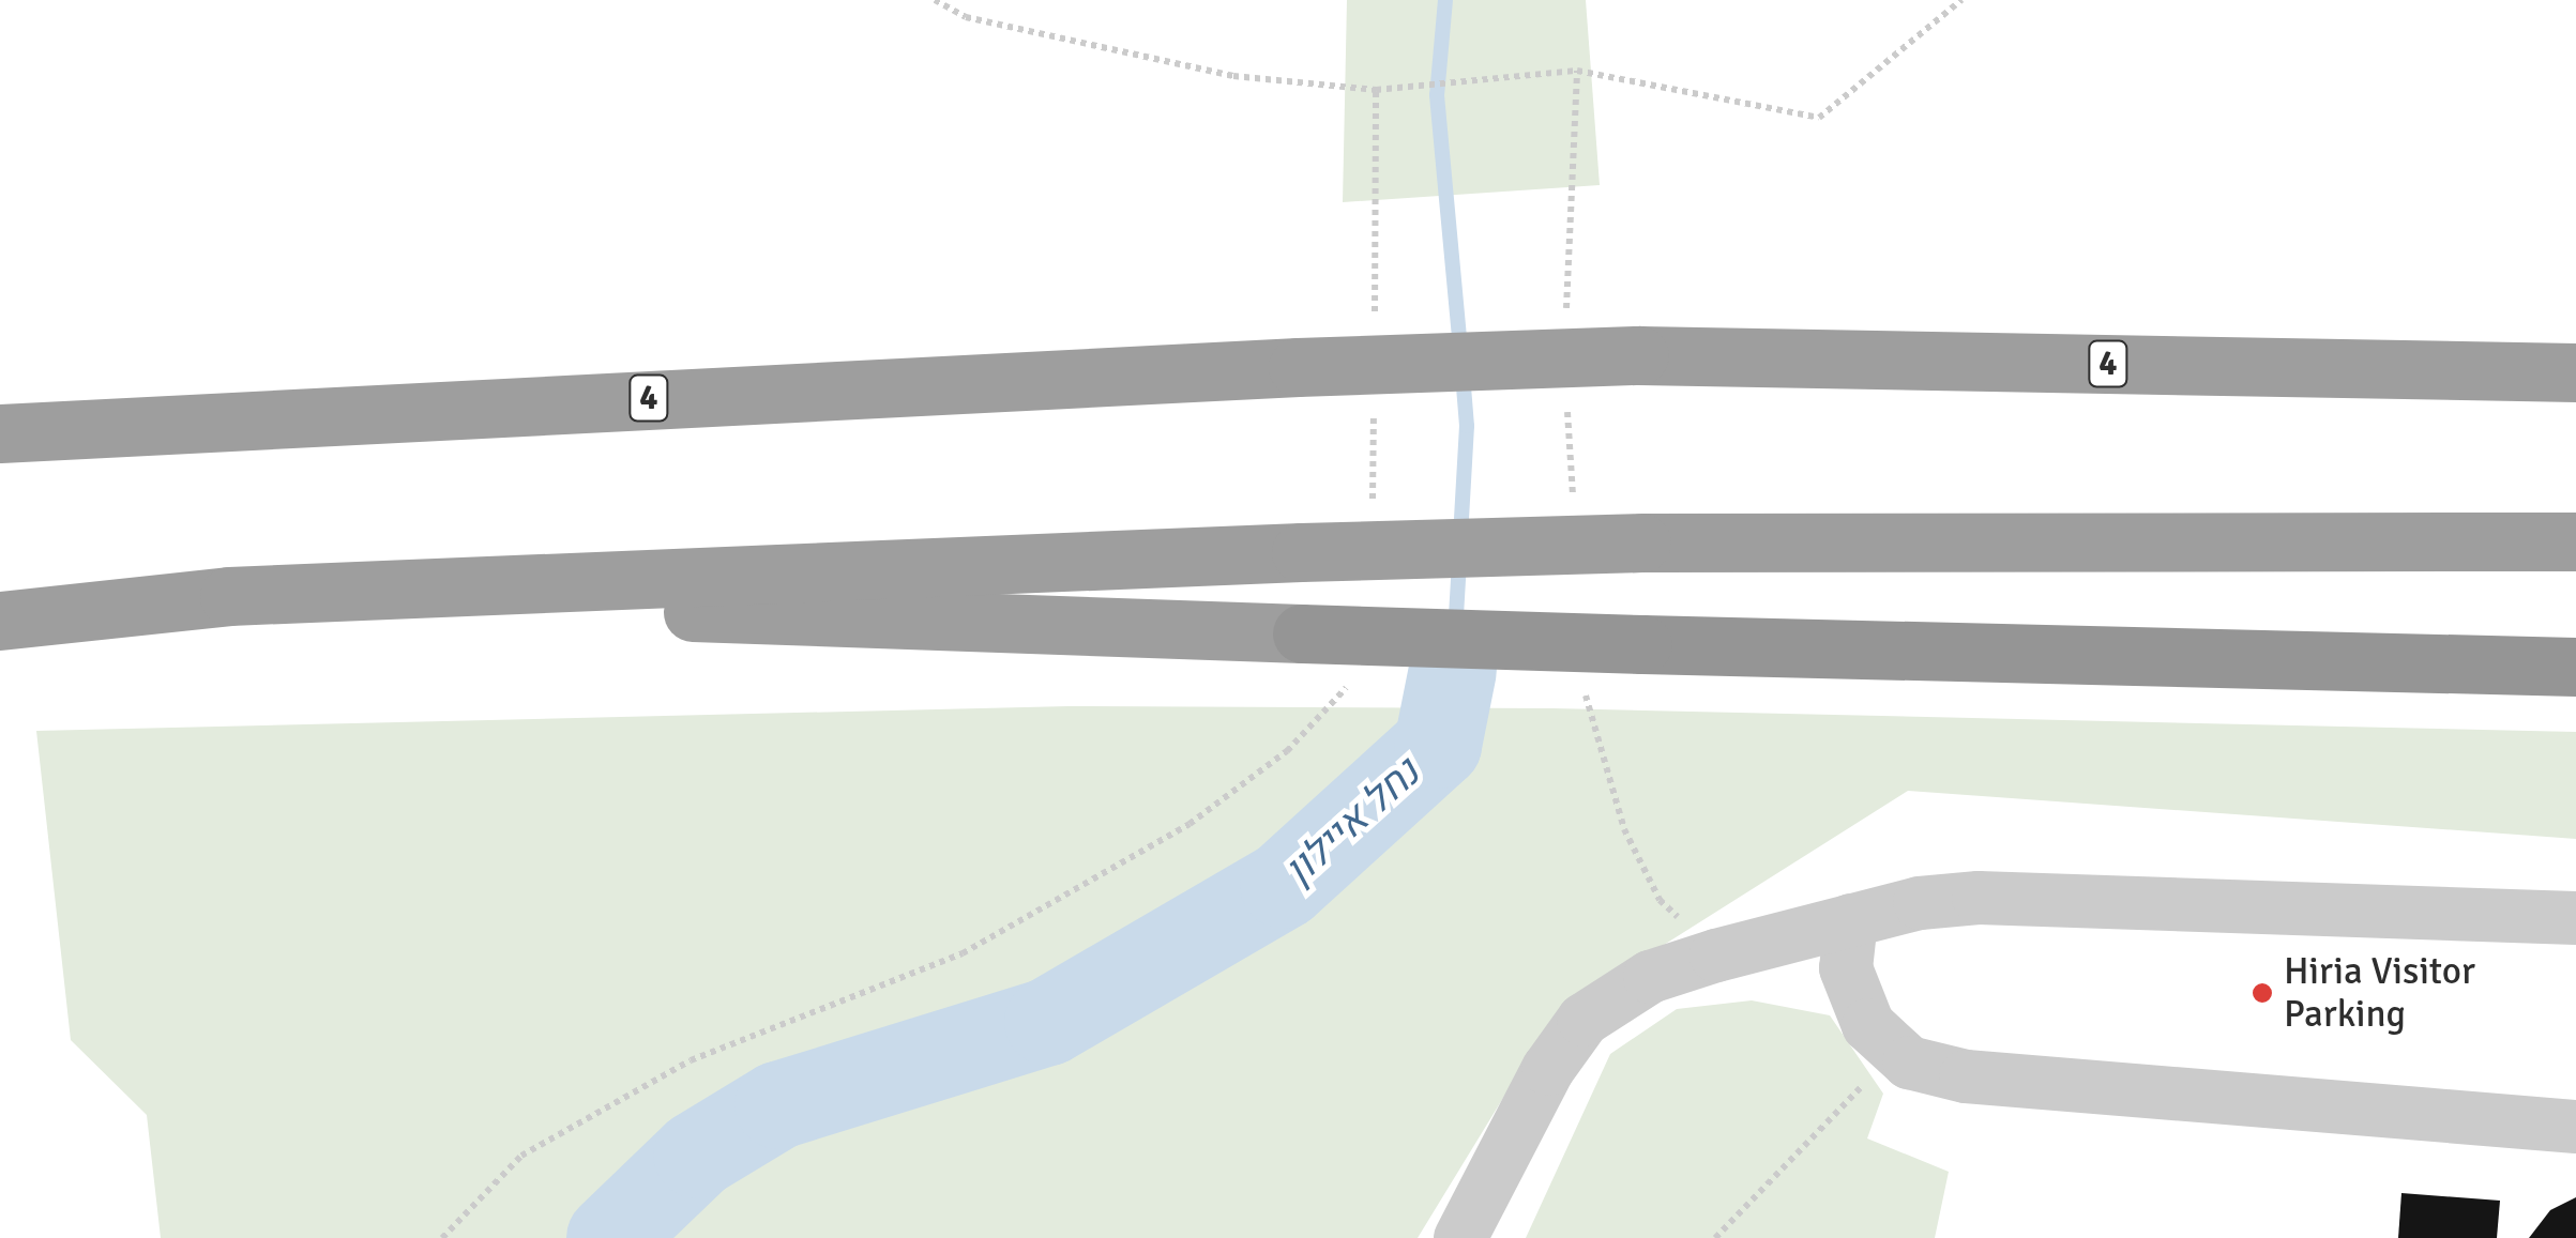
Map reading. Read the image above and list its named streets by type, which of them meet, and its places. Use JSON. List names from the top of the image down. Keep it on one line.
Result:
{"streets":{"highway":["4"]},"water":["נחל איילון"],"places":["Hiria Visitor Parking"]}
